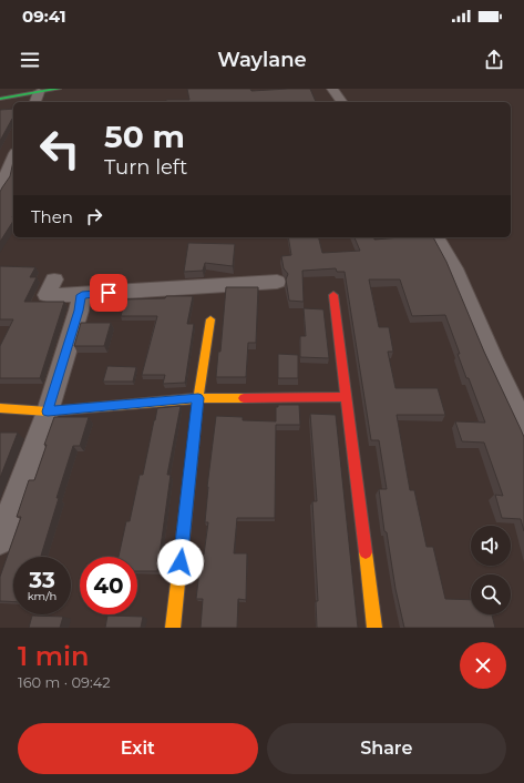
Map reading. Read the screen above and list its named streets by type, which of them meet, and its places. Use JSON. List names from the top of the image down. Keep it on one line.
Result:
{"page":{"status":"09:41","header":"Waylane","turn":["50 m","Turn left"],"then":"Then","speed":"33 km/h","limit":"40","heading":["1 min","160 m · 09:42"],"buttons":["Exit","Share"]}}
